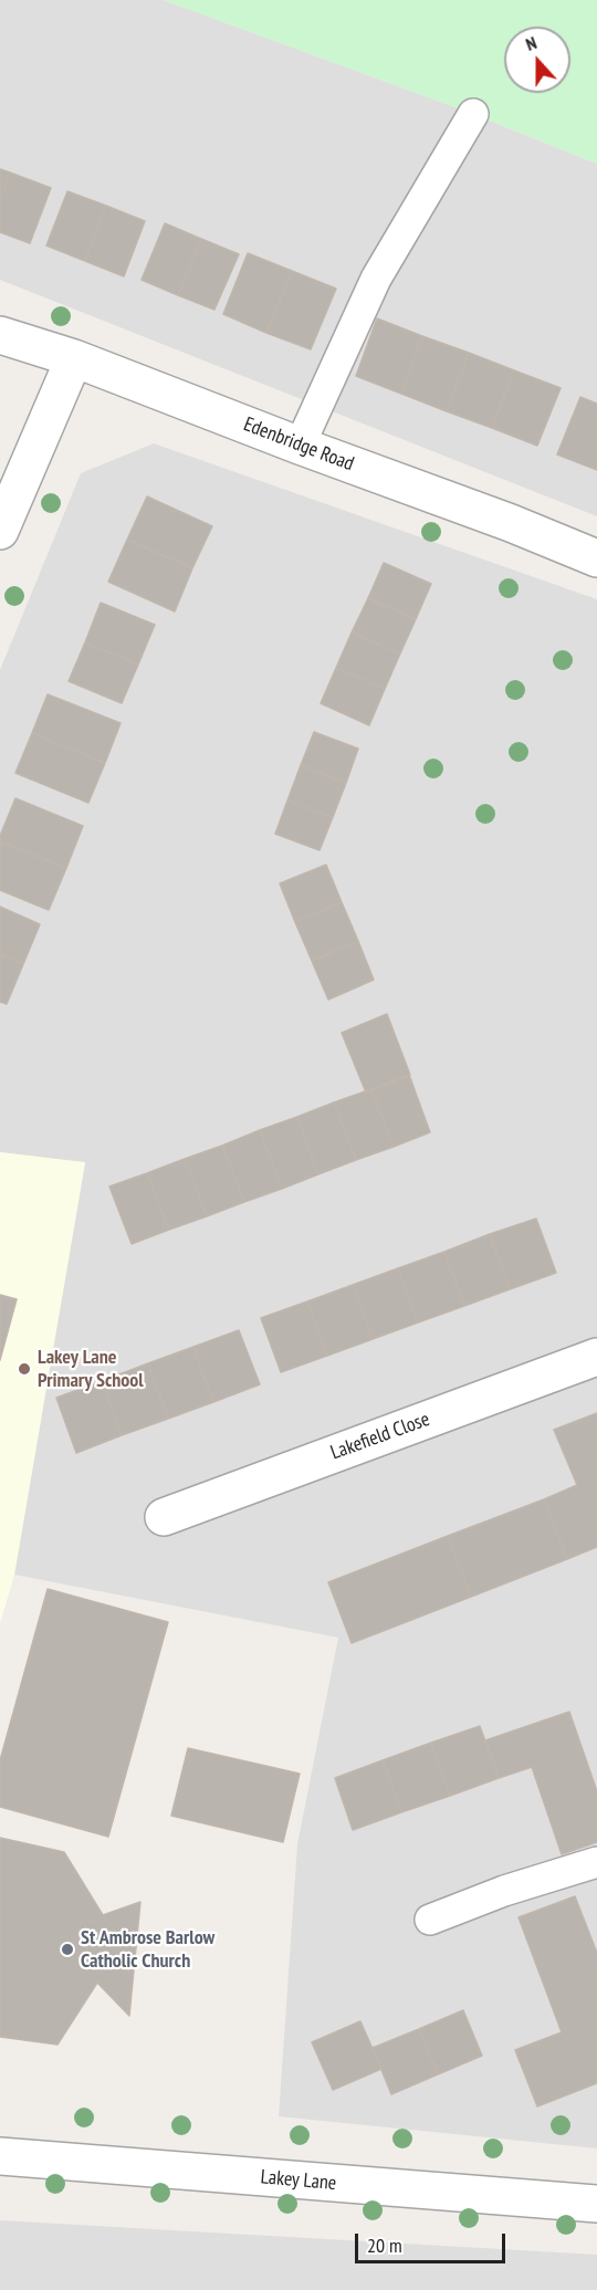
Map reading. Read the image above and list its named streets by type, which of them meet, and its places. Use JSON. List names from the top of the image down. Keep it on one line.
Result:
{"streets":{"street":["Edenbridge Road","Lakefield Close","Lakey Lane"]},"places":["Lakey Lane Primary School","St Ambrose Barlow Catholic Church"],"scale_bar":"20 m","north":"top"}
